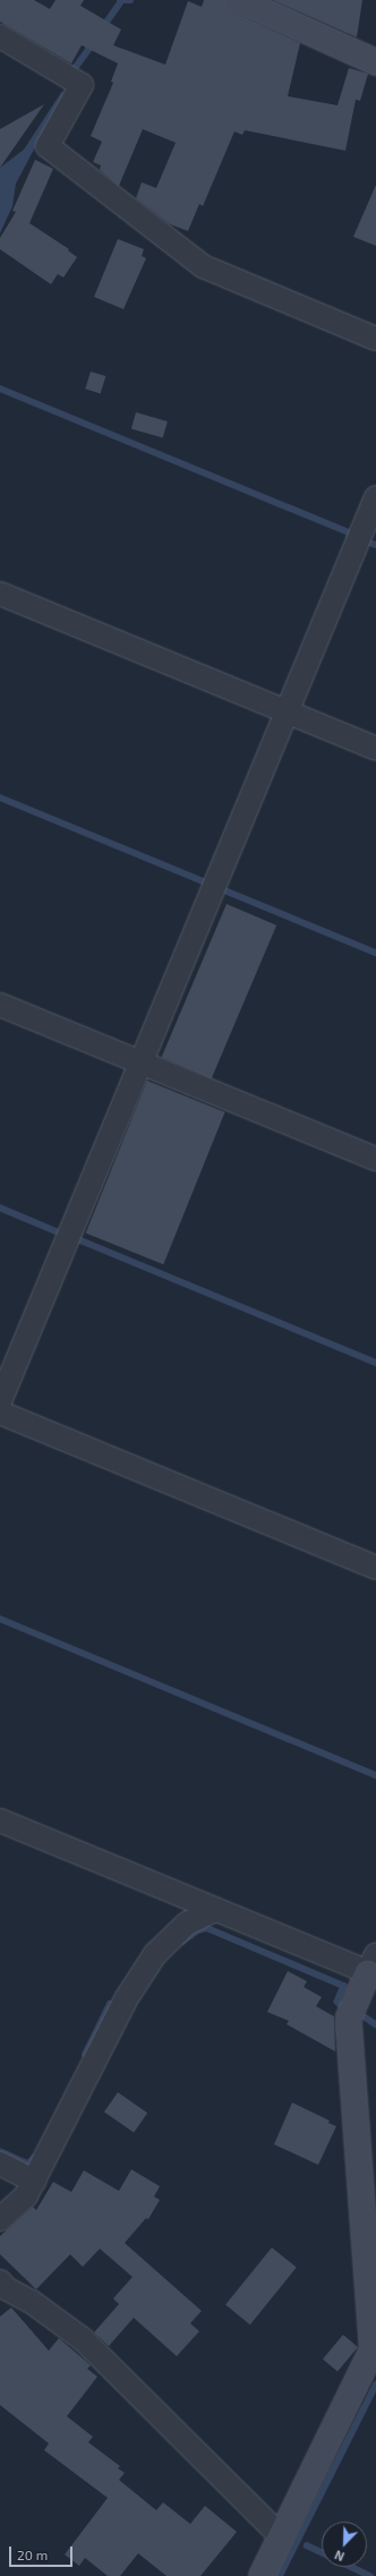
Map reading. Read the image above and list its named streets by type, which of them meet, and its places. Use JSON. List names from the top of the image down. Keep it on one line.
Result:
{"scale_bar":"20 m","north":"bottom left"}
